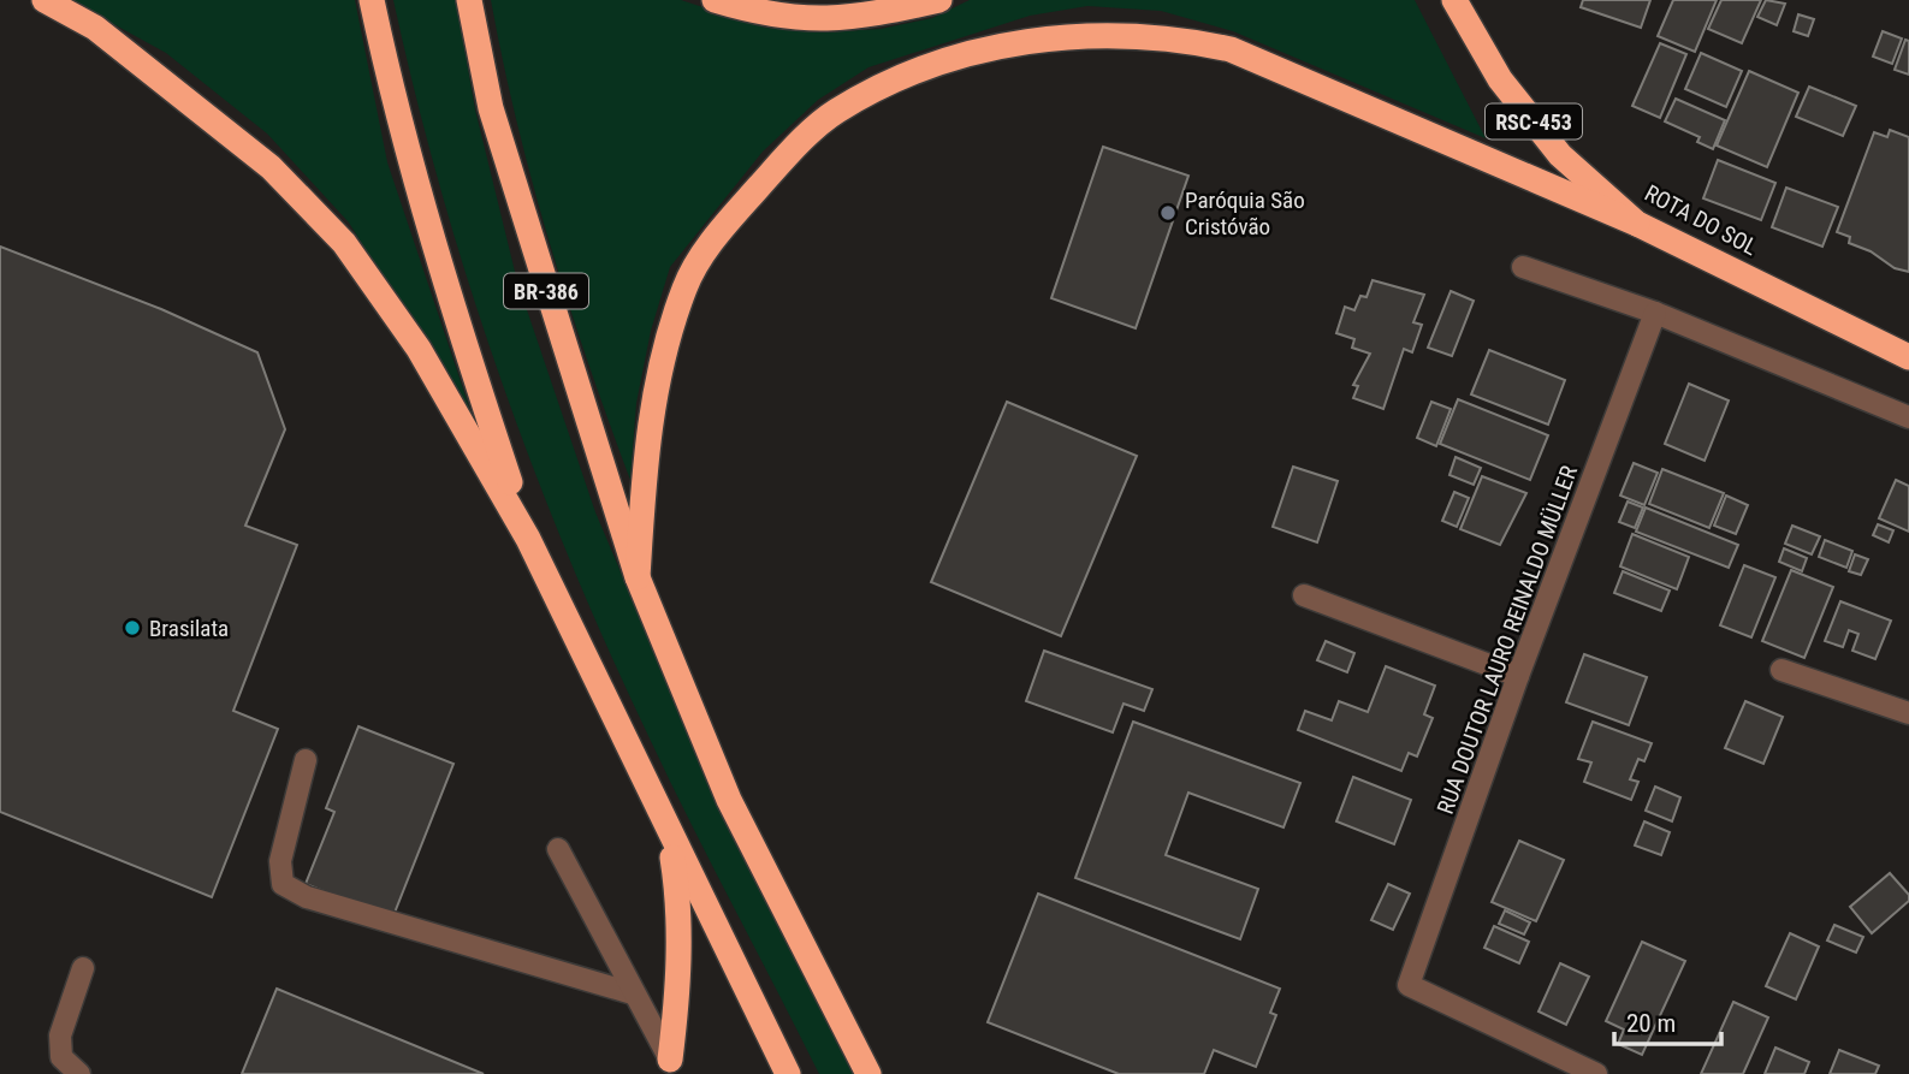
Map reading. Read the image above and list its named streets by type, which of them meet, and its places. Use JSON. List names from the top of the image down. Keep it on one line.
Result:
{"streets":{"highway":["RSC-453","ROTA DO SOL","BR-386"],"street":["RUA DOUTOR LAURO REINALDO MÜLLER"]},"places":["Paróquia São Cristóvão","Brasilata"],"scale_bar":"20 m"}
